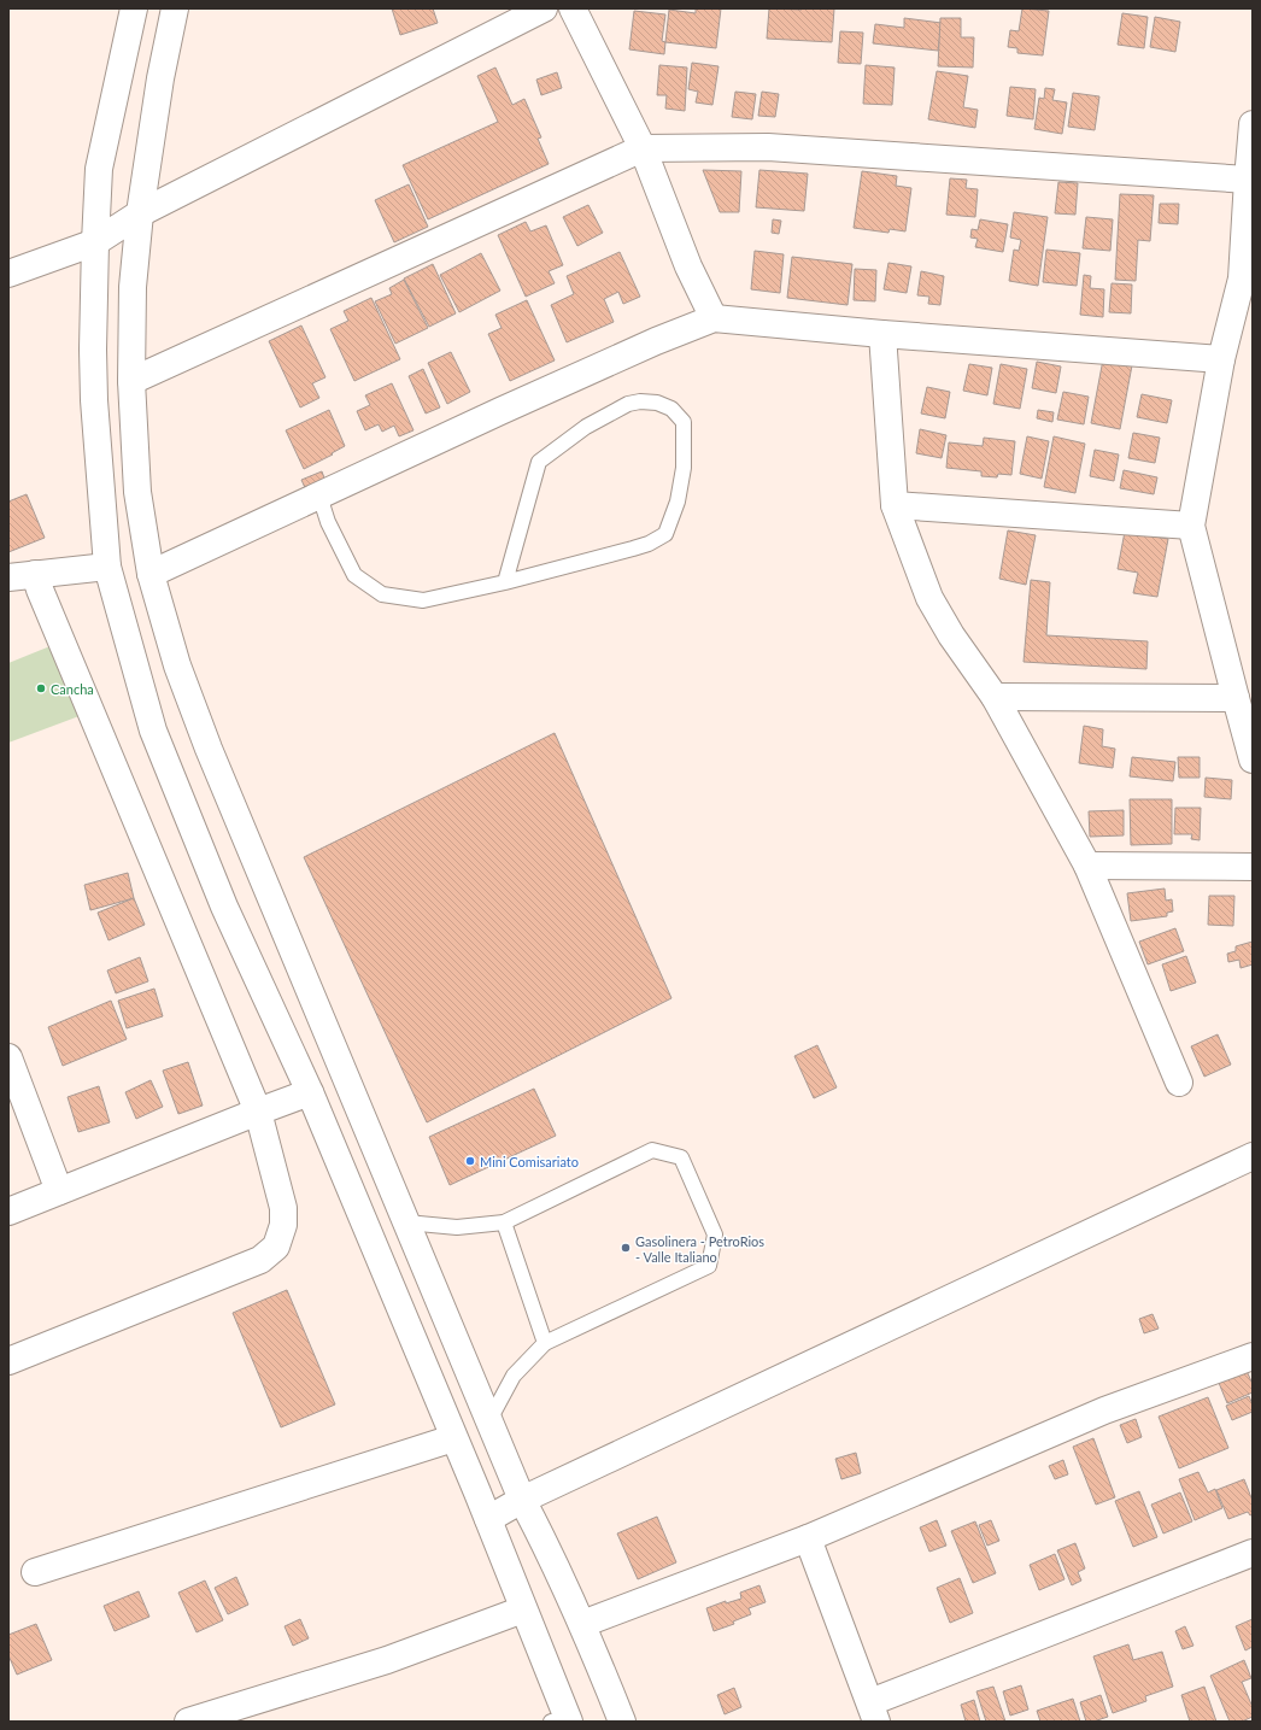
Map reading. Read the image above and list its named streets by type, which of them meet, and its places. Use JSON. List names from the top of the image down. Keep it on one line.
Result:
{"places":["Cancha","Mini Comisariato","Gasolinera - PetroRios - Valle Italiano"]}
